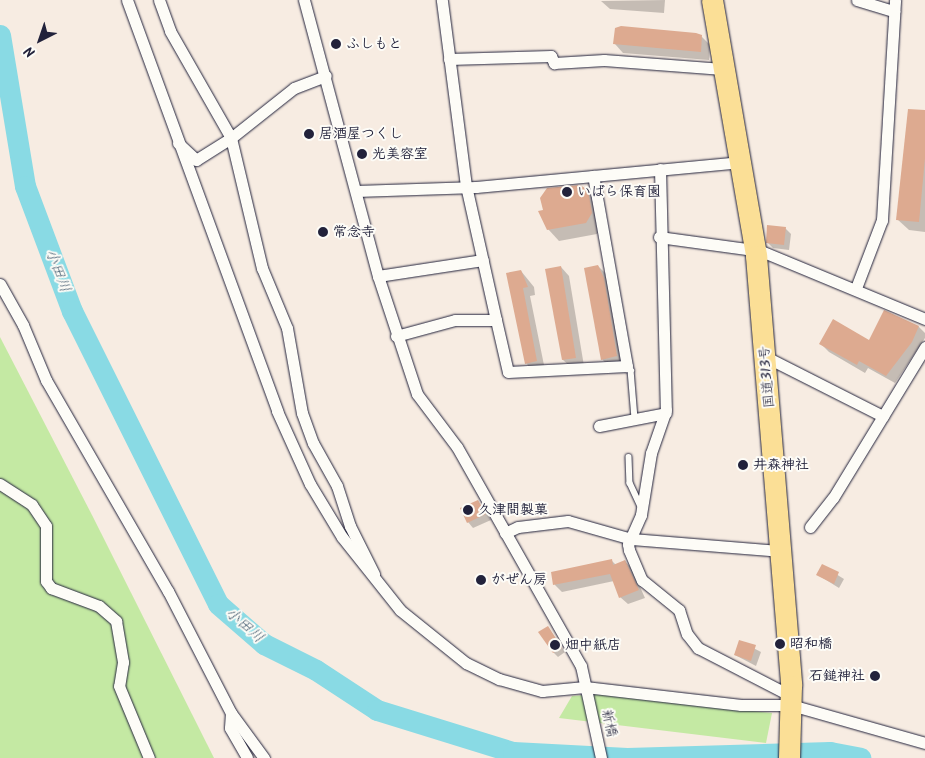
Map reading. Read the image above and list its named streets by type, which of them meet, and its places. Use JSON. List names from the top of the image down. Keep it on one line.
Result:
{"streets":{"highway":["国道313号"],"street":["新橋"]},"water":["小田川"],"places":["ふしもと","居酒屋つくし","光美容室","いばら保育園","常念寺","井森神社","久津間製菓","がぜん房","昭和橋","畑中紙店","石鎚神社"],"north":"bottom left"}
